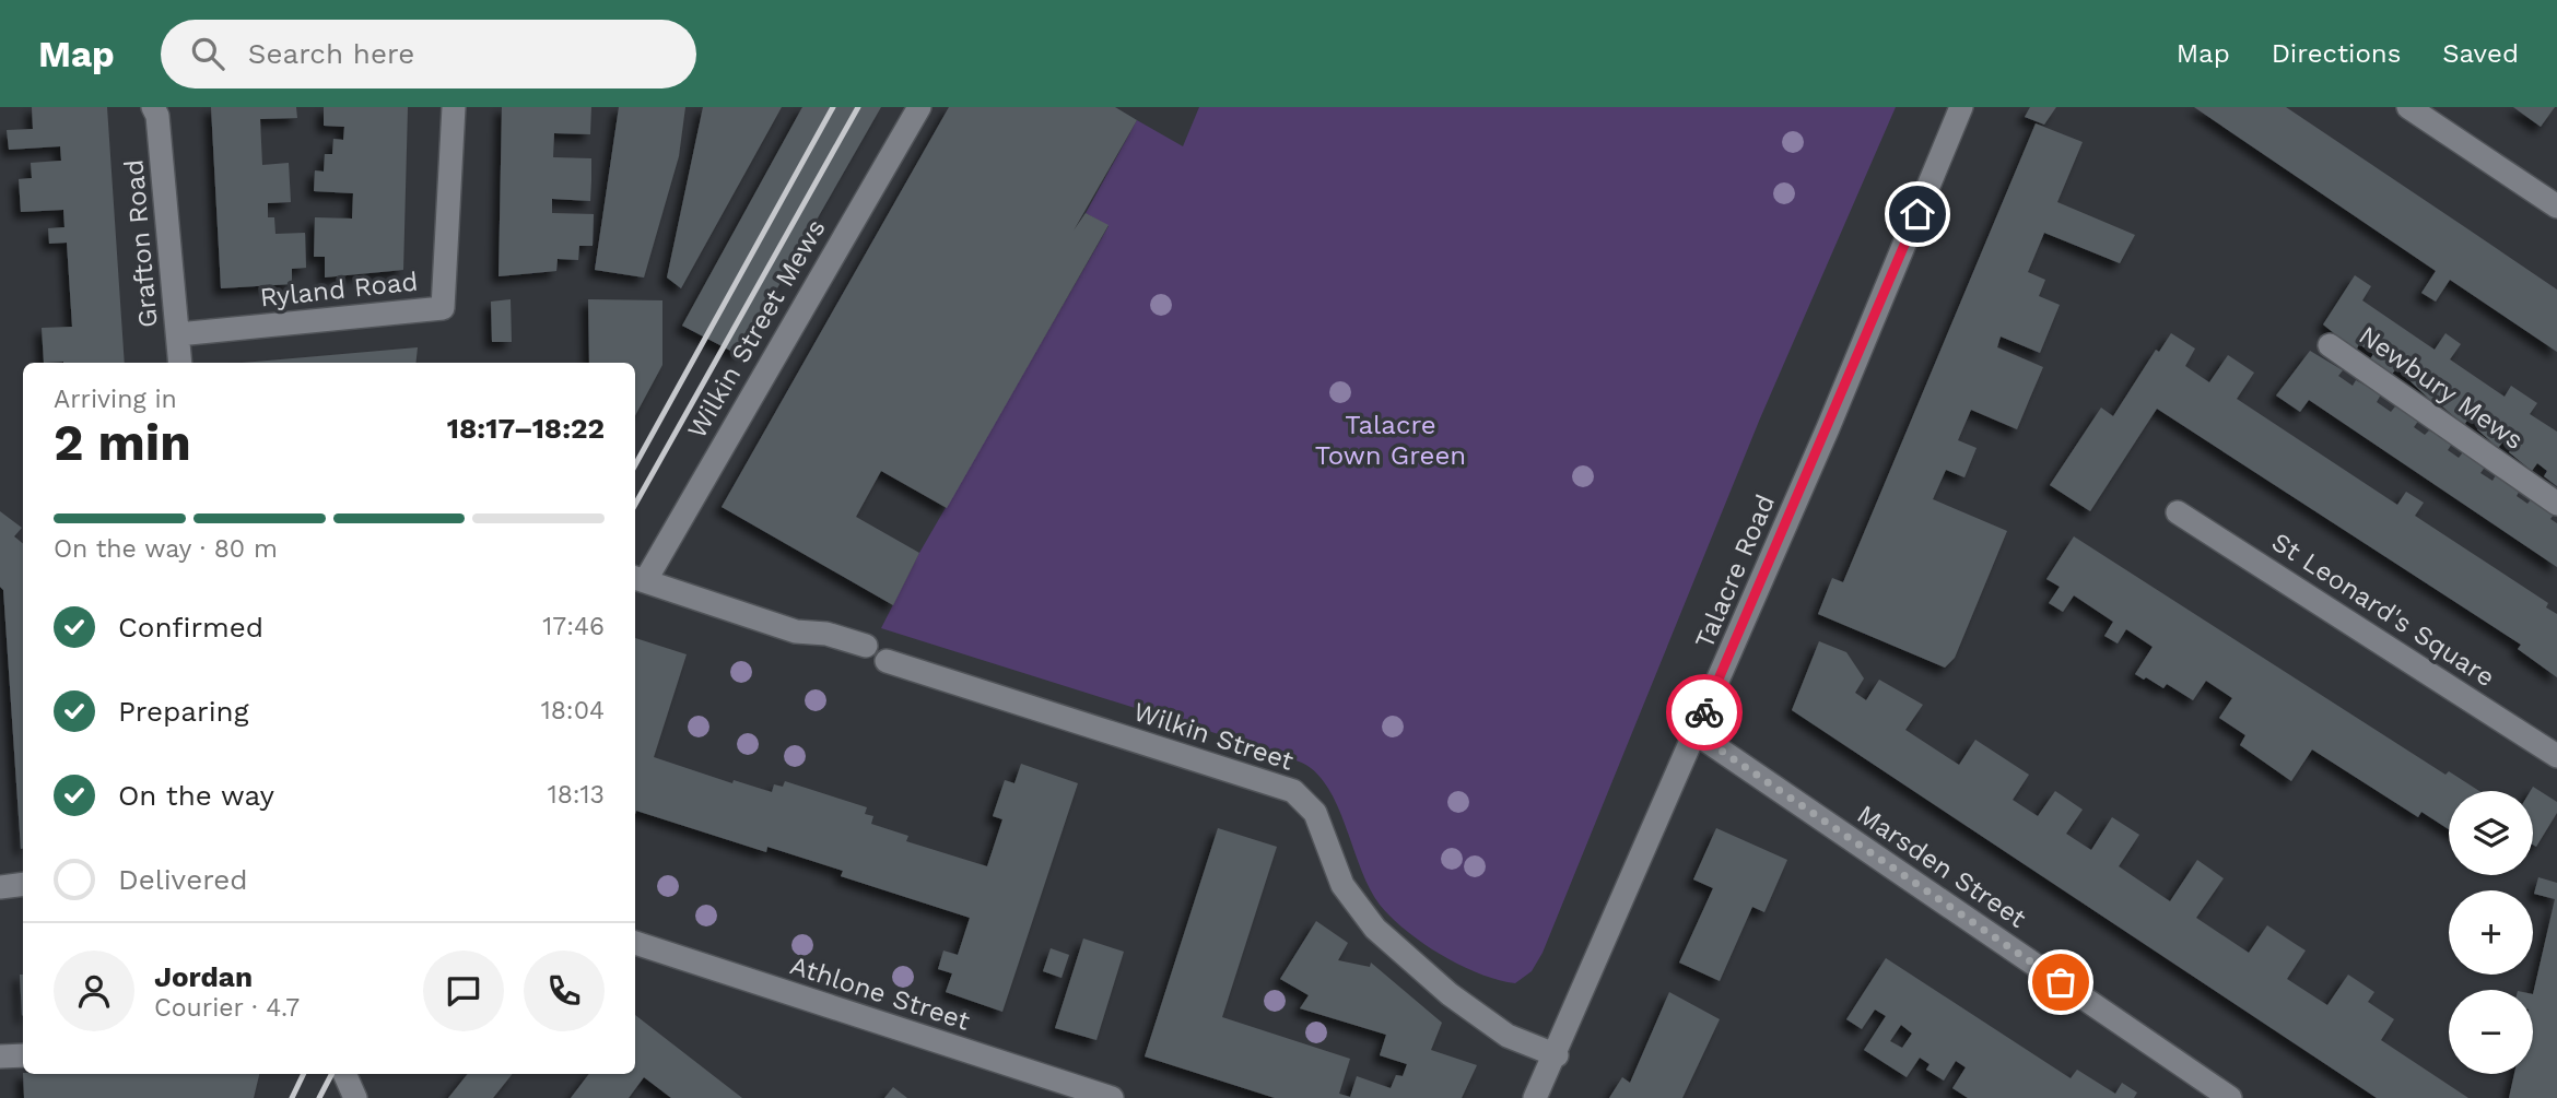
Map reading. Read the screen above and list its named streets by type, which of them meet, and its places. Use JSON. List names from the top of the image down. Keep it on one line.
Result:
{"streets":{"street":["Grafton Road","Ryland Road","Wilkin Street Mews","Newbury Mews","Talacre Road","St Leonard's Square","Wilkin Street","Marsden Street","Athlone Street"]},"crossings":[["Grafton Road","Ryland Road"],["Talacre Road","Wilkin Street"],["Talacre Road","Marsden Street"]],"parks":["Talacre Town Green"],"page":{"header":"Map","search":"Search here","nav":["Map","Directions","Saved"],"heading":["2 min","Arriving in","18:17–18:22"],"panel":["Jordan","Courier · 4.7"],"bar":"On the way · 80 m","list":[["Confirmed","17:46"],["Preparing","18:04"],["On the way","18:13"],"Delivered"],"map_buttons":["+","−"]}}
